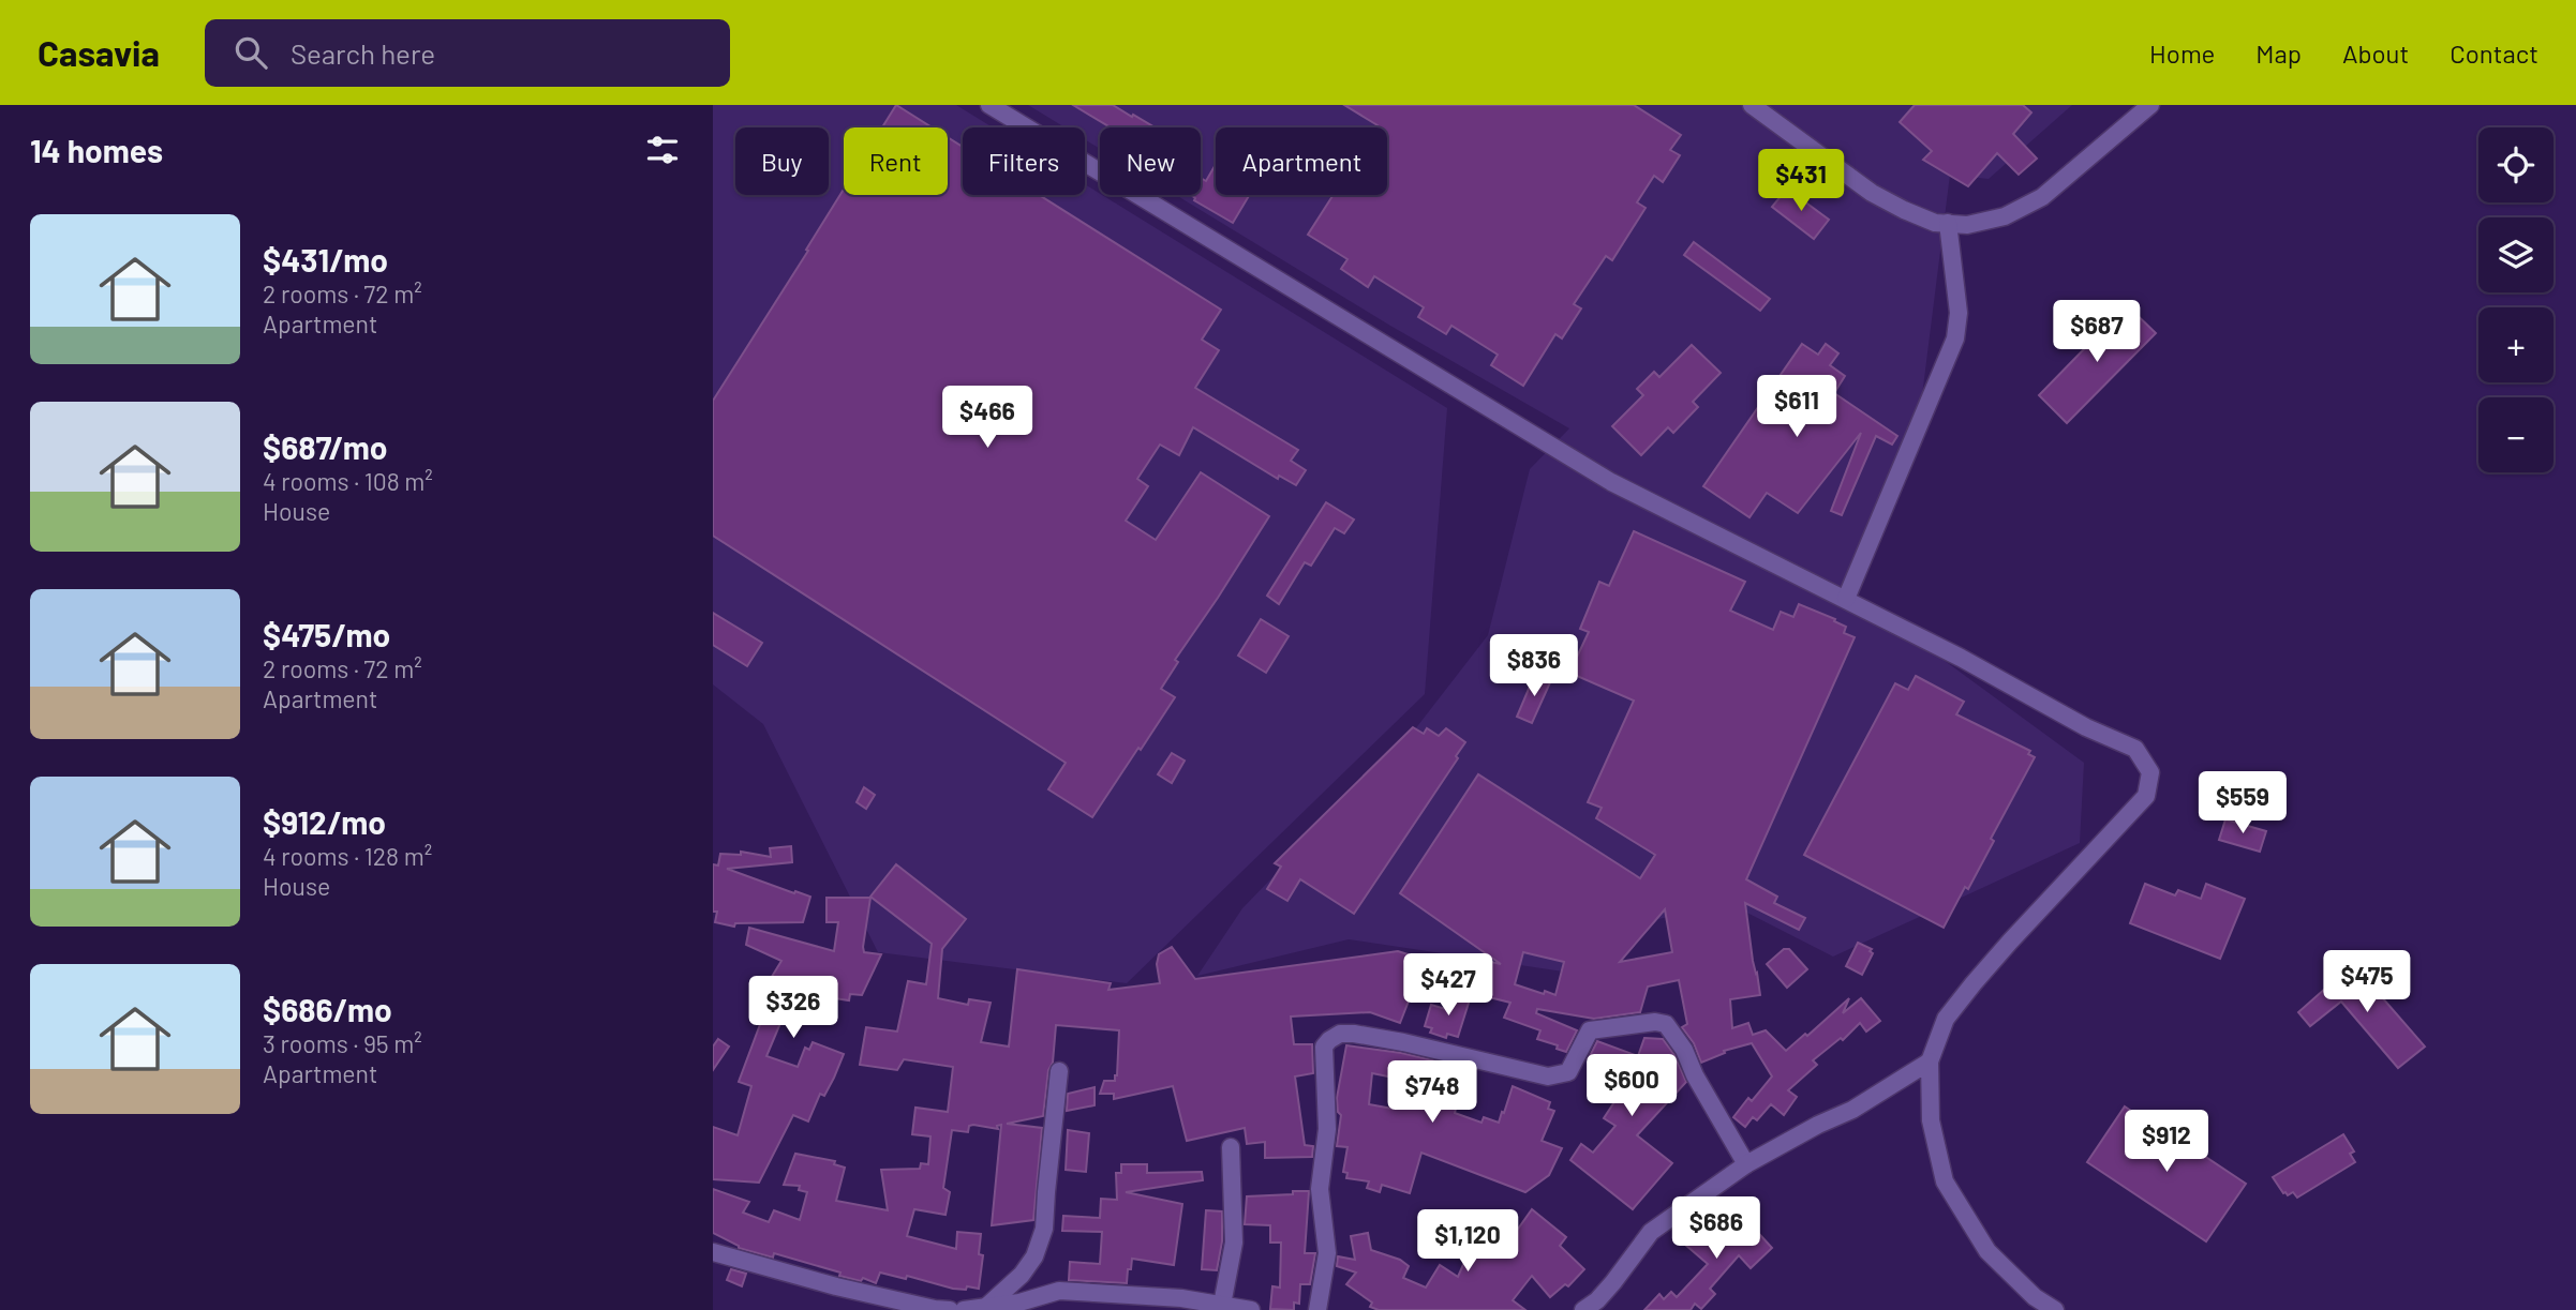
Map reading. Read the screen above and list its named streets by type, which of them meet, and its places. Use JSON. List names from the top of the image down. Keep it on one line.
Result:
{"page":{"header":"Casavia","search":"Search here","nav":["Home","Map","About","Contact"],"heading":"14 homes","map_buttons":["+","−"],"chip":["Buy","Rent","Filters","New","Apartment"],"price":["$431","$687","$611","$466","$836","$559","$475","$427","$326","$600","$748","$912","$686","$1,120"],"list":[{"name":"$431/mo","note":"2 rooms · 72 m² · Apartment"},{"name":"$687/mo","note":"4 rooms · 108 m² · House"},{"name":"$475/mo","note":"2 rooms · 72 m² · Apartment"},{"name":"$912/mo","note":"4 rooms · 128 m² · House"},{"name":"$686/mo","note":"3 rooms · 95 m² · Apartment"}]}}
